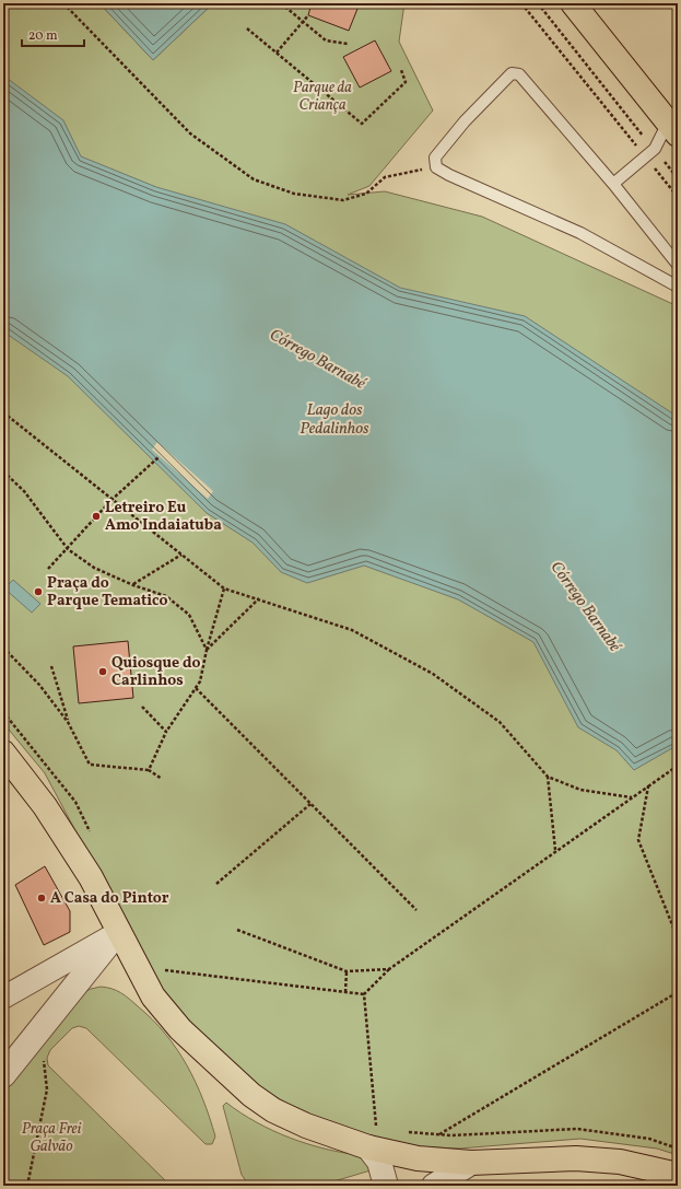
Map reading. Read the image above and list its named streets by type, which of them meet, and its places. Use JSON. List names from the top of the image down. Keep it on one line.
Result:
{"water":["Córrego Barnabé","Lago dos Pedalinhos"],"parks":["Parque da Criança","Praça Frei Galvão"],"places":["Letreiro Eu Amo Indaiatuba","Praça do Parque Tematico","Quiosque do Carlinhos","A Casa do Pintor"],"scale_bar":"20 m"}
